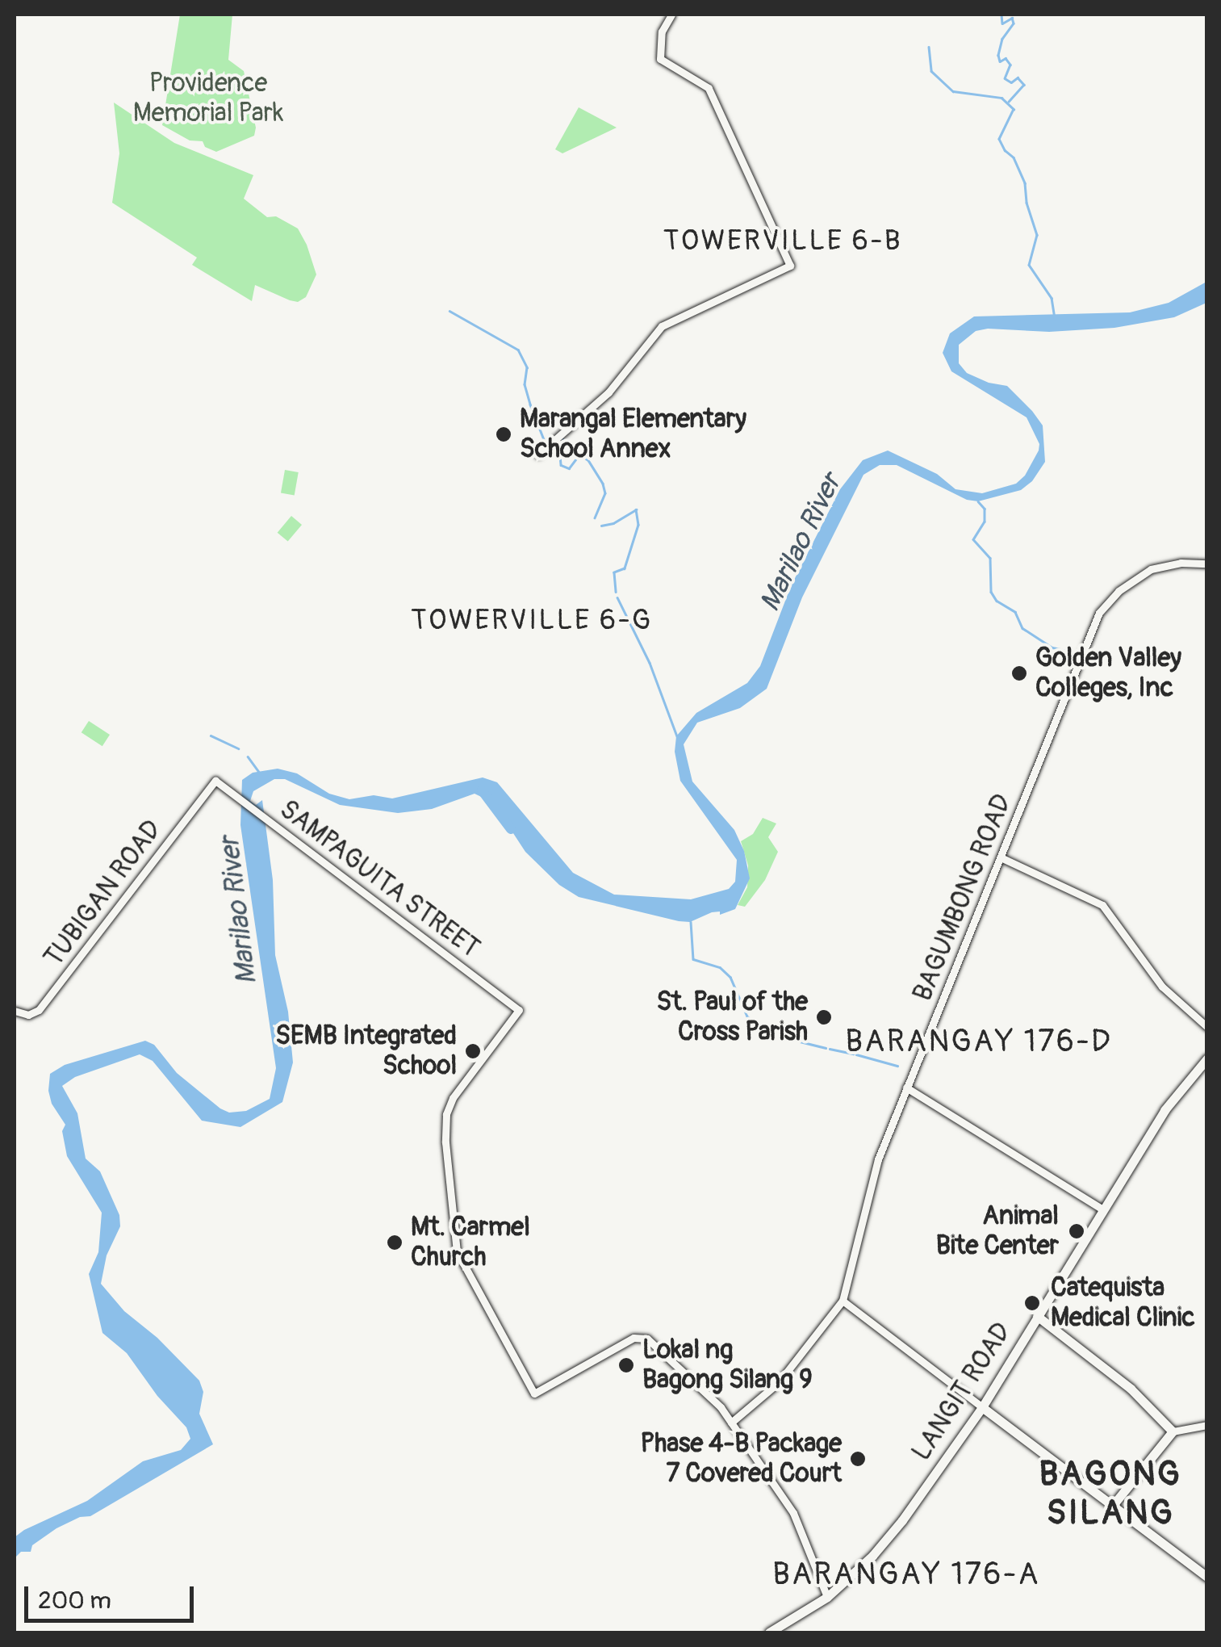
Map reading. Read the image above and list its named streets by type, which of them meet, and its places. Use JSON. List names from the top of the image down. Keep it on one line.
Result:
{"streets":{"main road":["LANGIT ROAD"],"street":["SAMPAGUITA STREET","TUBIGAN ROAD","BAGUMBONG ROAD"]},"crossings":[["SAMPAGUITA STREET","TUBIGAN ROAD"],["SAMPAGUITA STREET","BAGUMBONG ROAD"]],"districts":["TOWERVILLE 6-B","TOWERVILLE 6-G","BARANGAY 176-D","BAGONG SILANG","BARANGAY 176-A"],"water":["Marilao River"],"parks":["Providence Memorial Park"],"places":["Marangal Elementary School Annex","Golden Valley Colleges, Inc","St. Paul of the Cross Parish","SEMB Integrated School","Animal Bite Center","Mt. Carmel Church","Catequista Medical Clinic","Lokal ng Bagong Silang 9","Phase 4-B Package 7 Covered Court"],"scale_bar":"200 m"}
